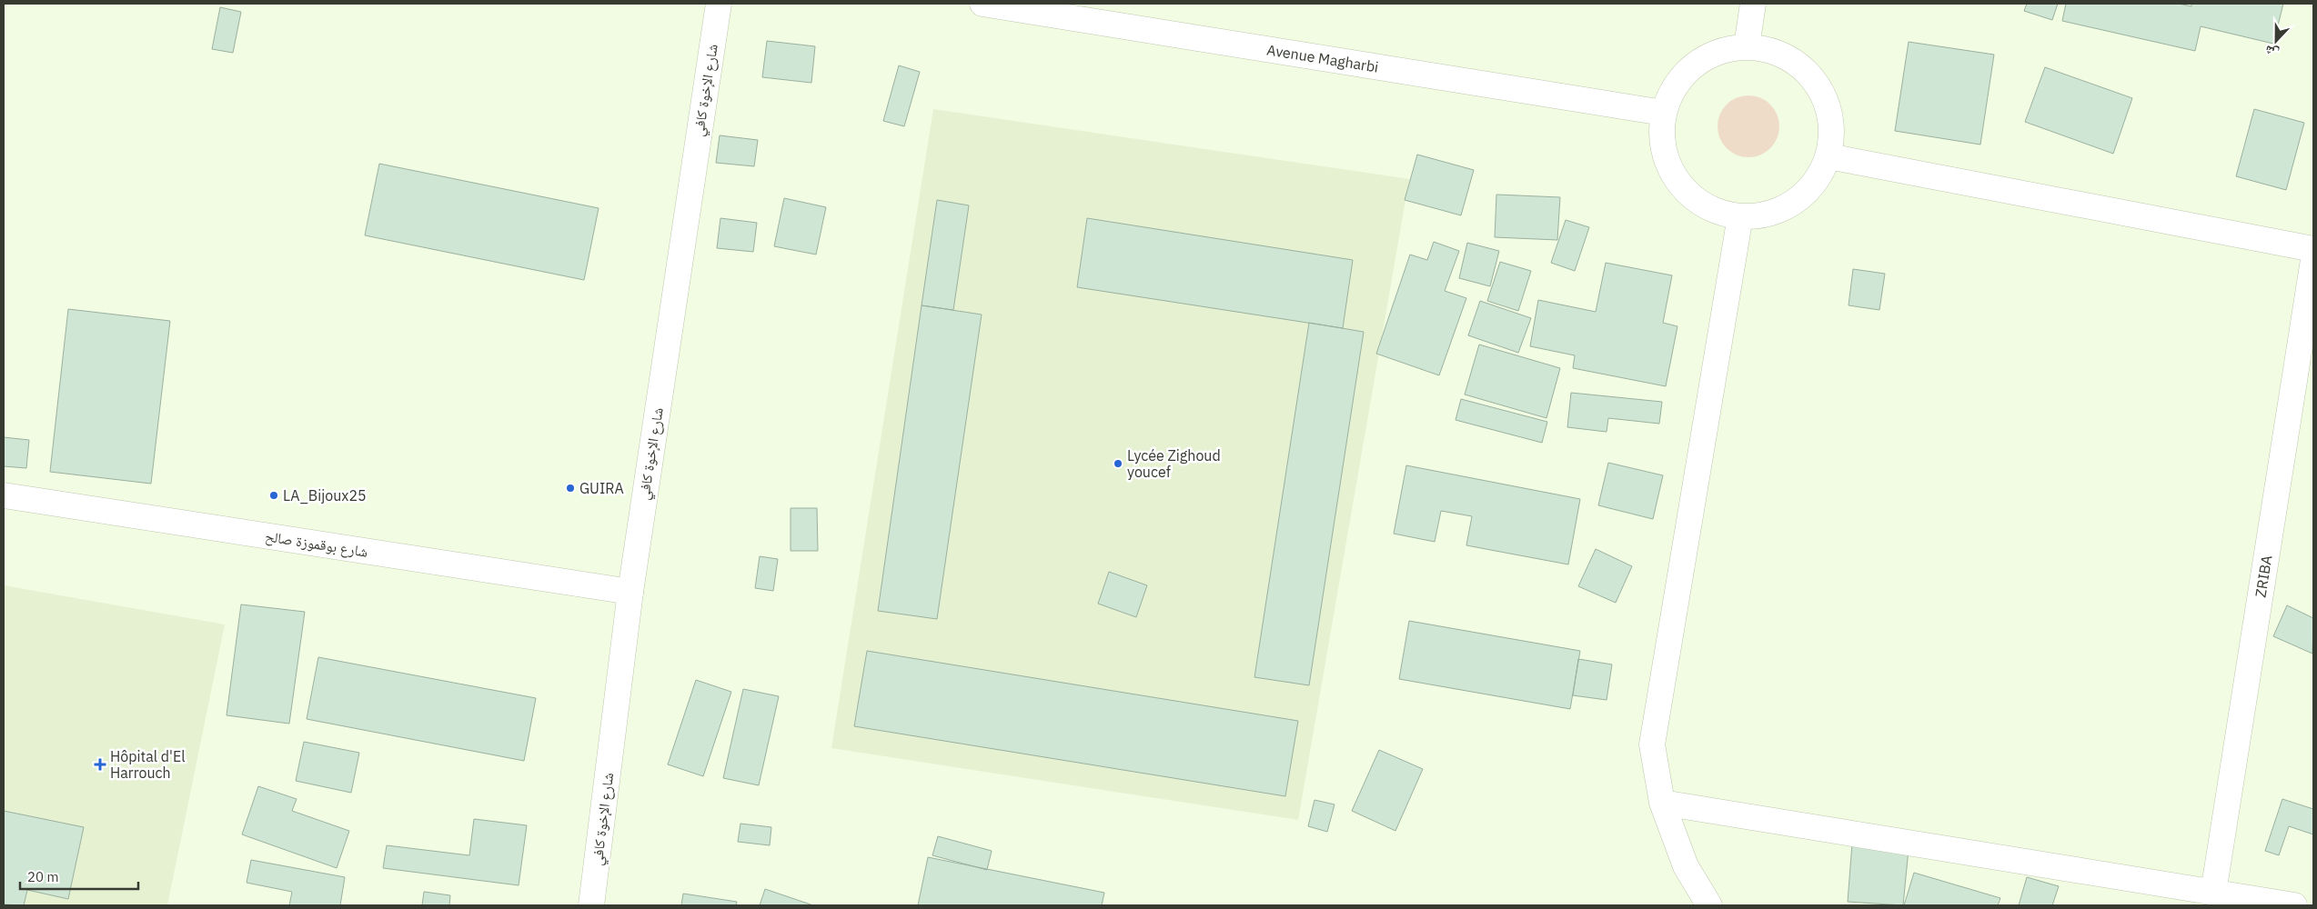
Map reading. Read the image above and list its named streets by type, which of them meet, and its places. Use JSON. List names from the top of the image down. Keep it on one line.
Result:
{"streets":{"street":["Avenue Magharbi","شارع الإخوة كافي","شارع بوقموزة صالح","ZRIBA"]},"crossings":[["شارع الإخوة كافي","شارع بوقموزة صالح"]],"places":{"other":["Lycée Zighoud youcef","GUIRA","LA_Bijoux25"],"health":["Hôpital d'El Harrouch"]},"scale_bar":"20 m","north":"bottom"}
